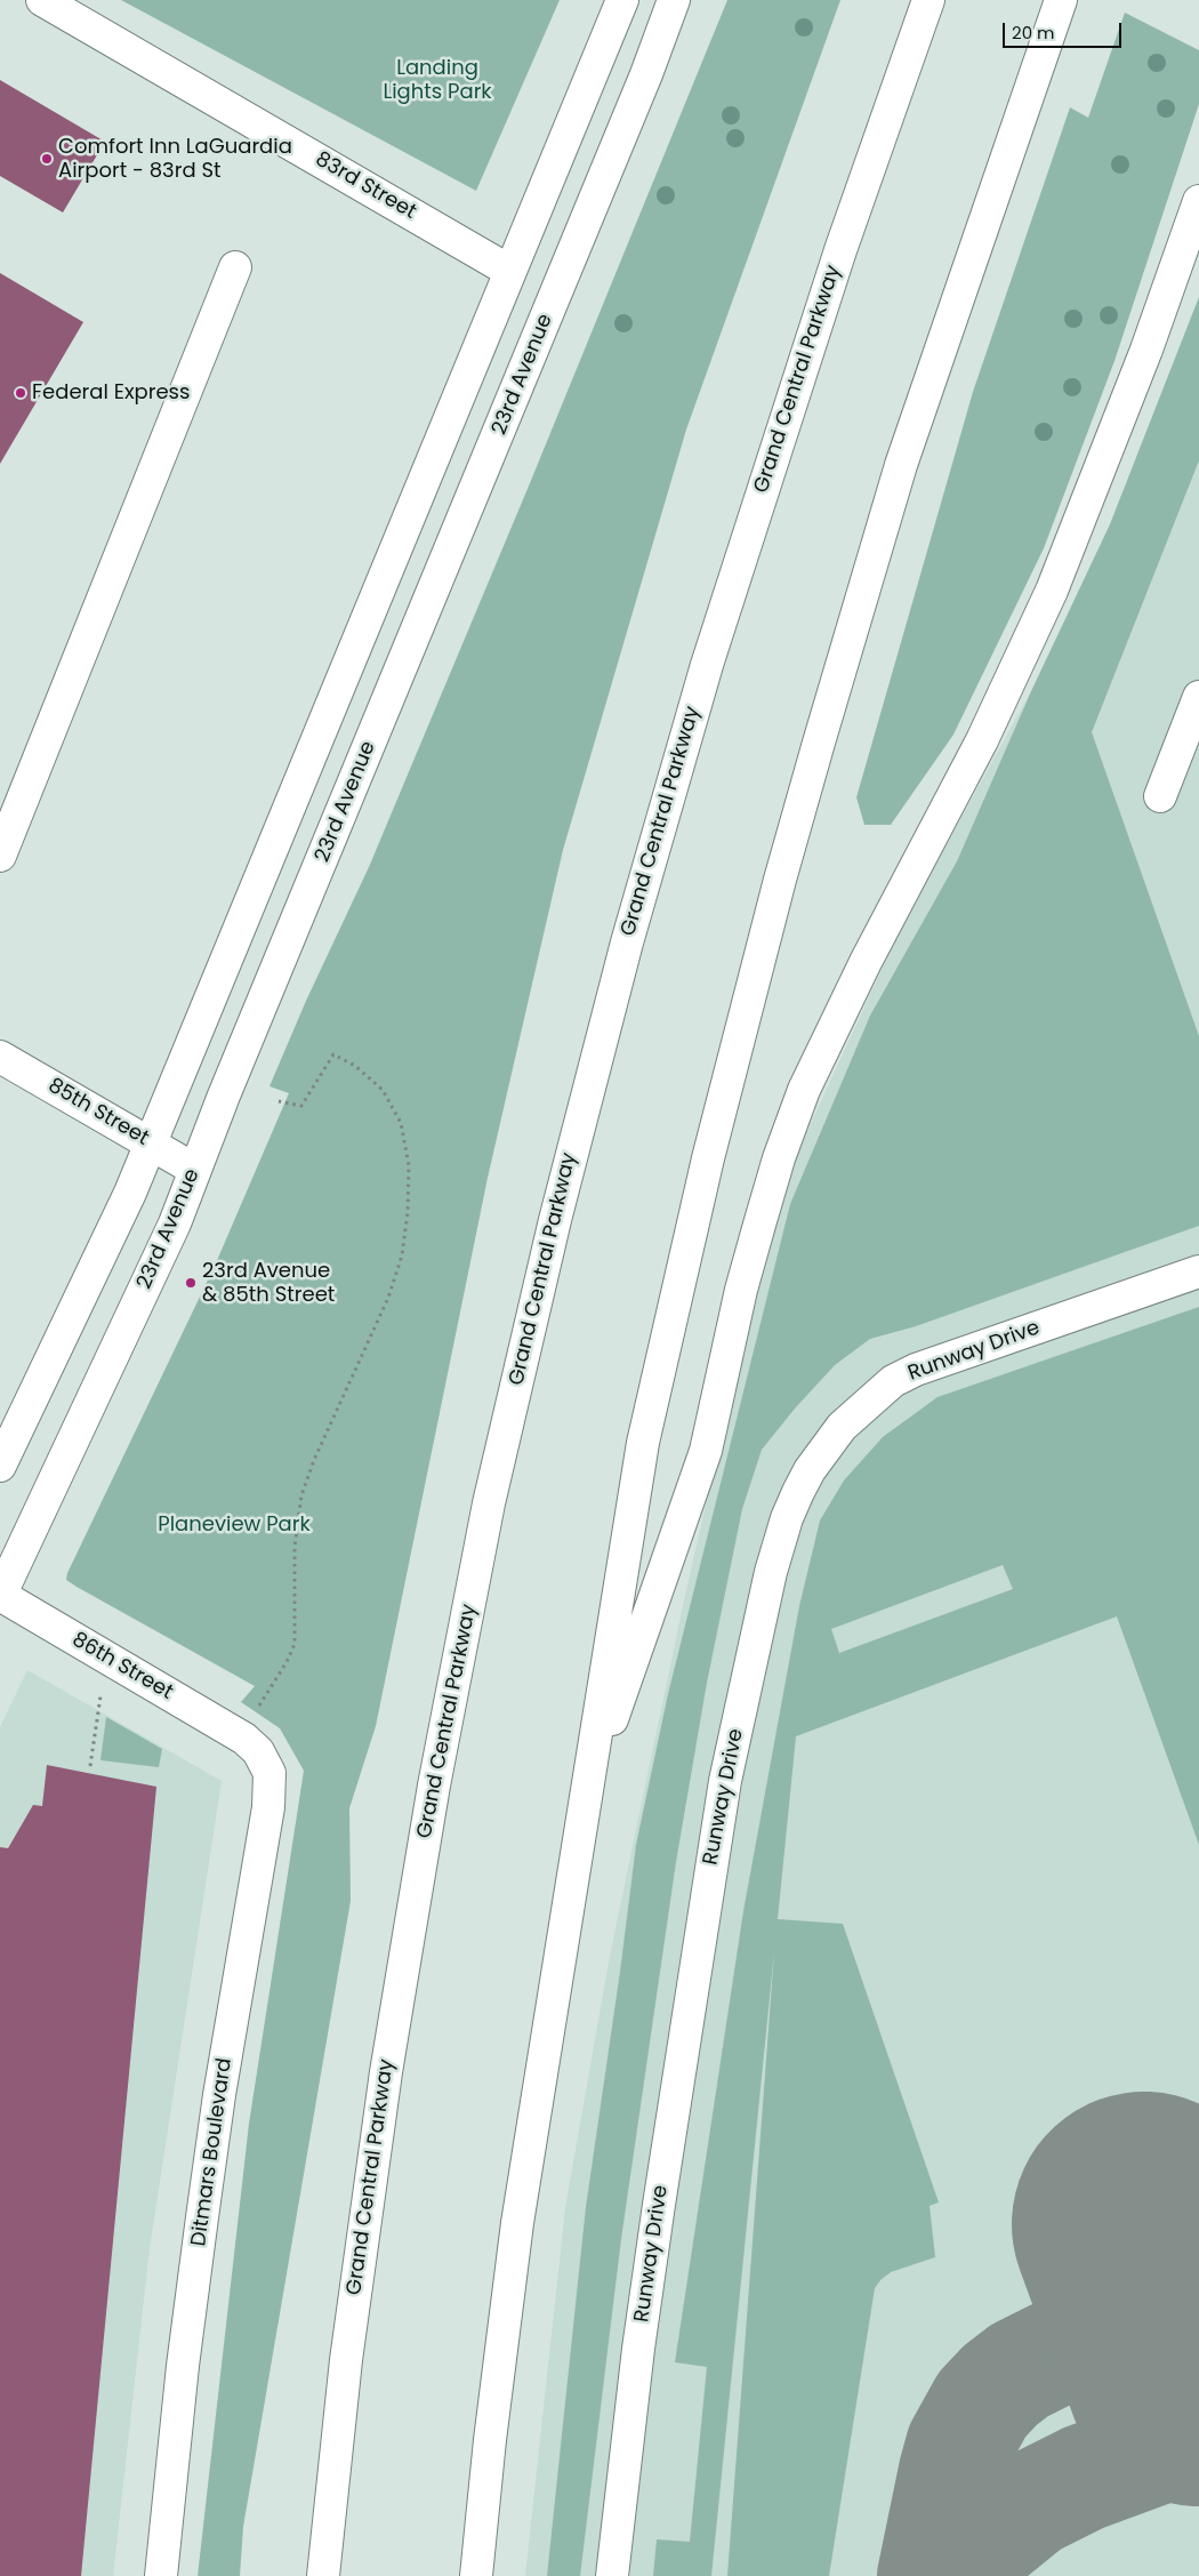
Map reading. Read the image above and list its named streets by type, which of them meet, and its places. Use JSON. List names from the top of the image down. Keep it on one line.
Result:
{"streets":{"main road":["83rd Street","23rd Avenue","Grand Central Parkway","85th Street","Runway Drive","86th Street","Ditmars Boulevard"]},"crossings":[["23rd Avenue","85th Street"],["23rd Avenue","86th Street"],["86th Street","Ditmars Boulevard"]],"parks":["Landing Lights Park","Planeview Park"],"places":["Comfort Inn LaGuardia Airport - 83rd St","Federal Express","23rd Avenue & 85th Street"],"scale_bar":"20 m"}
